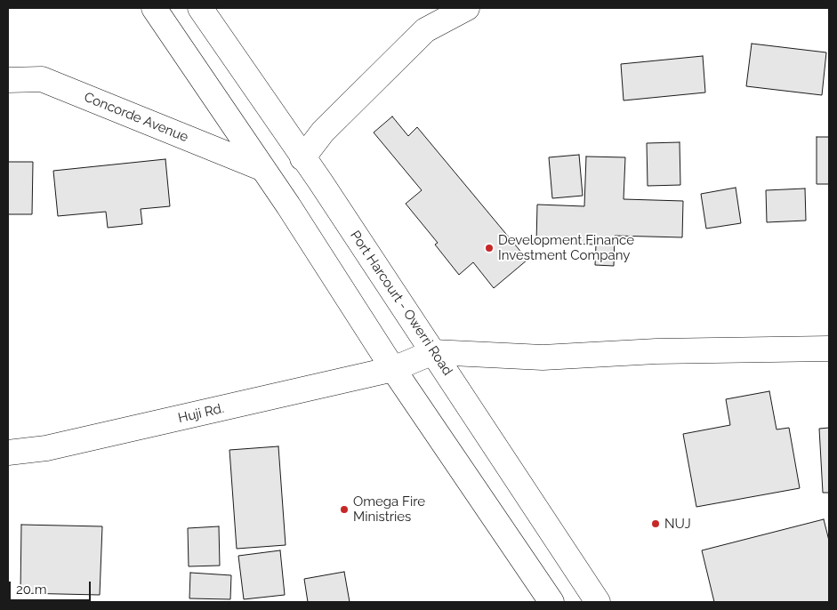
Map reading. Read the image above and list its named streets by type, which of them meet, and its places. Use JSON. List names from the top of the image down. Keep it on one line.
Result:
{"streets":{"main road":["Concorde Avenue","Port Harcourt - Owerri Road","Huji Rd."]},"crossings":[["Port Harcourt - Owerri Road","Huji Rd."]],"places":["Development Finance Investment Company","Omega Fire Ministries","NUJ"],"scale_bar":"20 m"}
